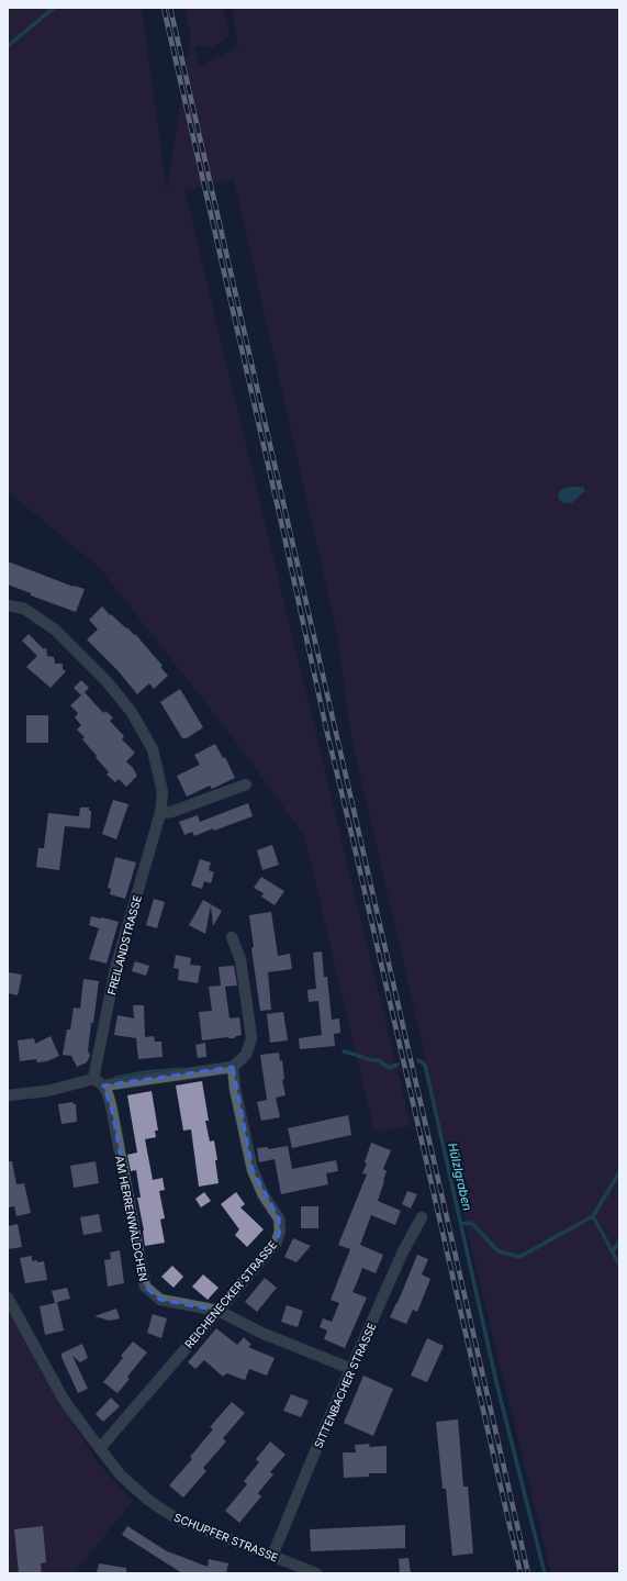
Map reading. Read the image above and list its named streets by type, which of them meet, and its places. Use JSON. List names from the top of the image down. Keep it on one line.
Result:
{"streets":{"street":["FREILANDSTRASSE","AM HERRENWÄLDCHEN","REICHENECKER STRASSE","SITTENBACHER STRASSE","SCHUPFER STRASSE"]},"crossings":[["AM HERRENWÄLDCHEN","REICHENECKER STRASSE"],["AM HERRENWÄLDCHEN","SITTENBACHER STRASSE"],["REICHENECKER STRASSE","SCHUPFER STRASSE"],["SITTENBACHER STRASSE","SCHUPFER STRASSE"]],"water":["Hülzlgraben"]}
